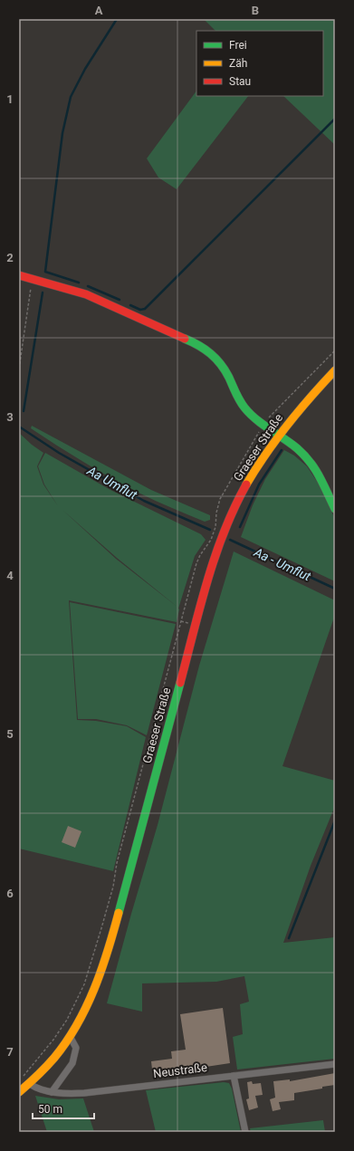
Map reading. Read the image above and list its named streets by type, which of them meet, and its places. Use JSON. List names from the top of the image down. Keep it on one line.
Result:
{"streets":{"main road":["Graeser Straße"],"street":["Neustraße"]},"crossings":[["Graeser Straße","Neustraße"]],"water":["Aa Umflut","Aa - Umflut"],"legend":["Frei","Zäh","Stau"],"scale_bar":"50 m","grid":{"columns":["A","B"],"rows":["1","2","3","4","5","6","7"]}}
